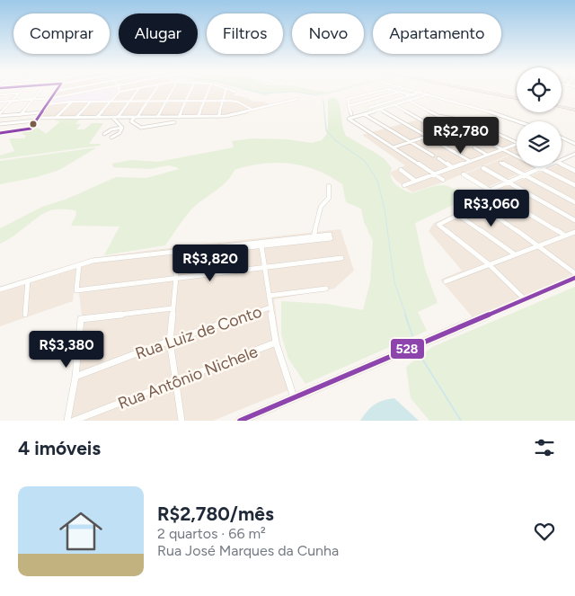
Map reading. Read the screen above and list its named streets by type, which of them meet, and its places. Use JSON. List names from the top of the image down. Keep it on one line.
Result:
{"streets":{"street":["Rua Luiz de Conto","Rua Antônio Nichele"]},"lines":["transit line 528"],"page":{"chip":["Comprar","Alugar","Filtros","Novo","Apartamento"],"price":["R$2,780","R$3,060","R$3,820","R$3,380"],"heading":"4 imóveis","list":[{"name":"R$2,780/mês","note":"2 quartos · 66 m² · Rua José Marques da Cunha"}]}}
